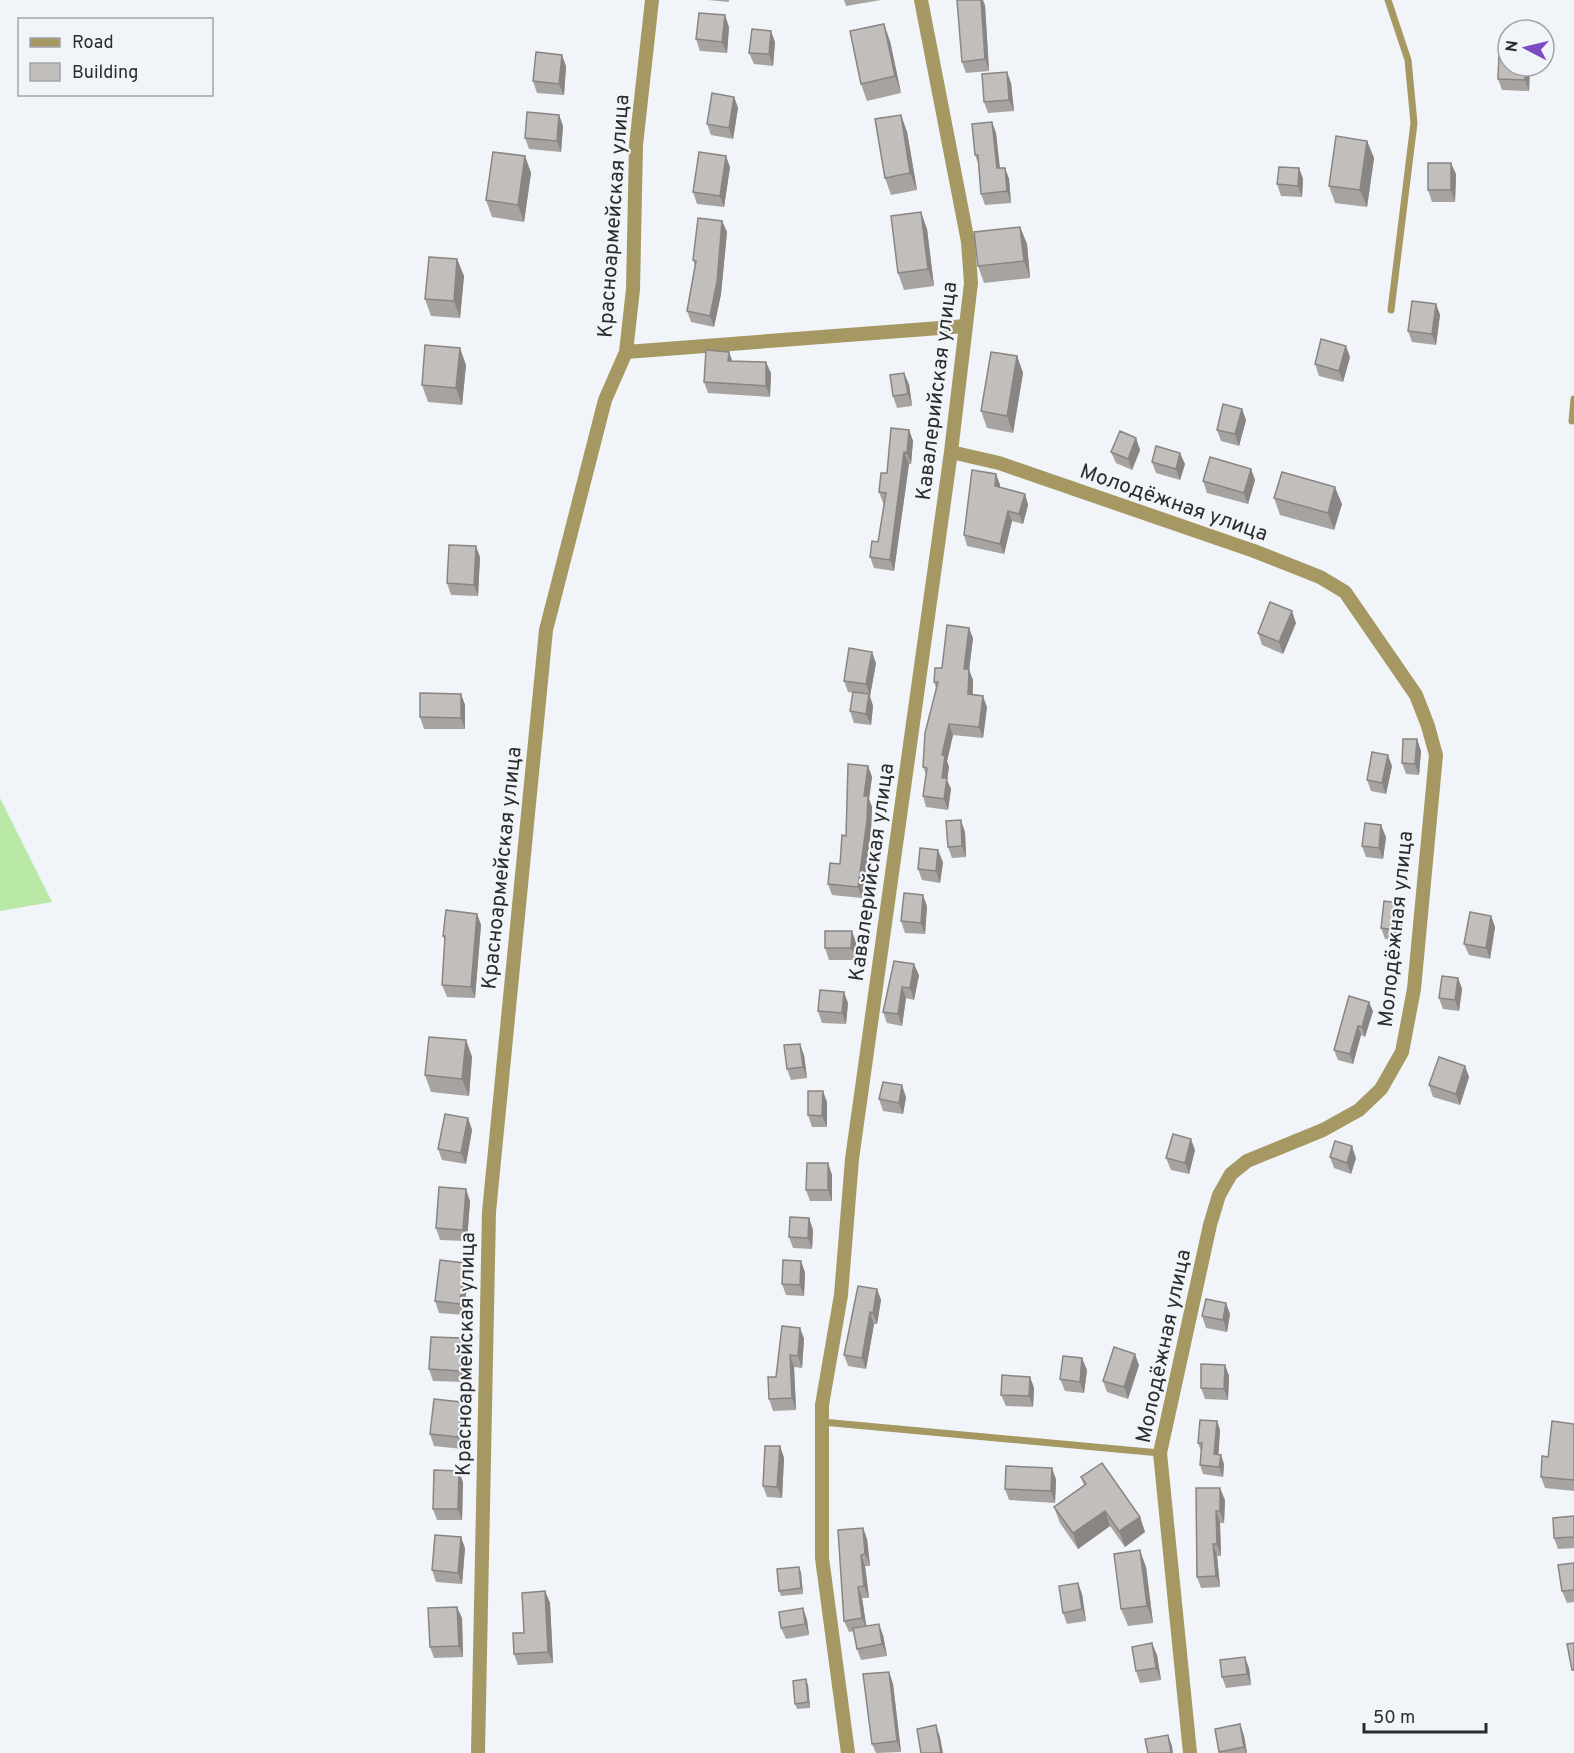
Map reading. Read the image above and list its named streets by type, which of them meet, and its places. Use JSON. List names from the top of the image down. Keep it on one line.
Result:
{"streets":{"street":["Красноармейская улица","Кавалерийская улица","Молодёжная улица"]},"crossings":[["Кавалерийская улица","Молодёжная улица"]],"legend":["Road","Building"],"scale_bar":"50 m","north":"left"}
